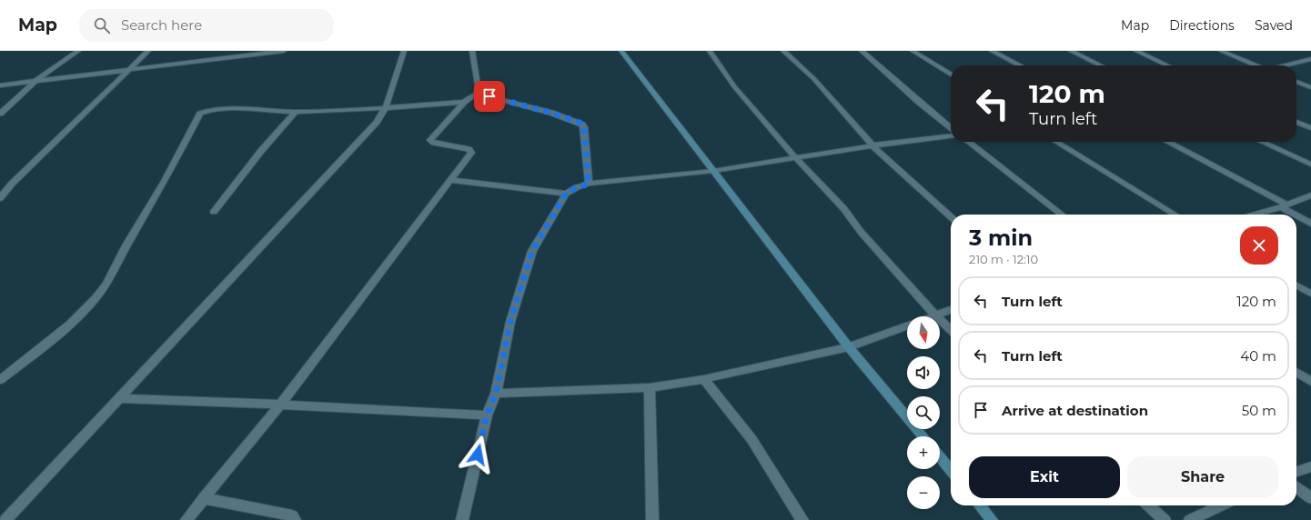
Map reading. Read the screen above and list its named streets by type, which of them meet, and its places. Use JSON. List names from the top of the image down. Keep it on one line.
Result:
{"north":"bottom","page":{"header":"Map","search":"Search here","nav":["Map","Directions","Saved"],"turn":["120 m","Turn left"],"heading":["3 min","210 m · 12:10"],"list":[{"name":"Turn left","value":"120 m"},{"name":"Turn left","value":"40 m"},{"name":"Arrive at destination","value":"50 m"}],"map_buttons":["+","−"],"buttons":["Exit","Share"]}}
